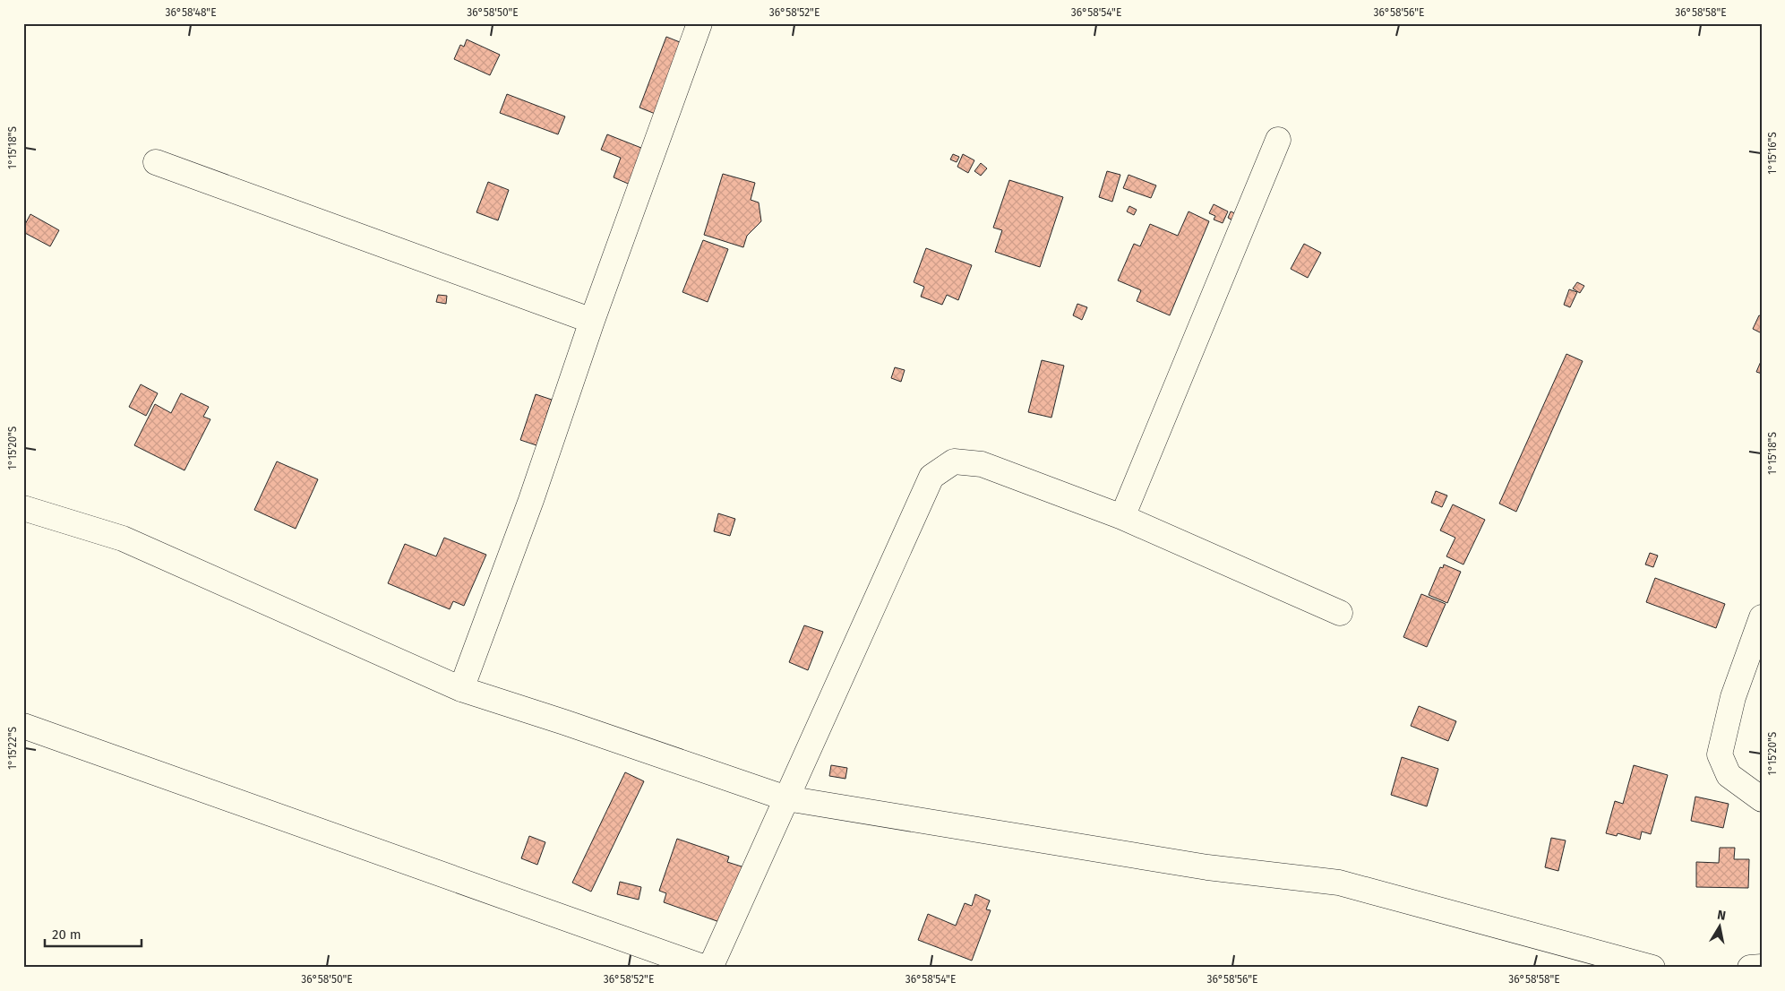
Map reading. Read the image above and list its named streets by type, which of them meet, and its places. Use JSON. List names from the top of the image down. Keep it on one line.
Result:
{"scale_bar":"20 m","north":"top","coordinates":["36°58'48\"E","36°58'50\"E","36°58'52\"E","36°58'54\"E","36°58'56\"E","36°58'58\"E","1°15'18\"S","1°15'16\"S","1°15'20\"S","1°15'22\"S"]}
